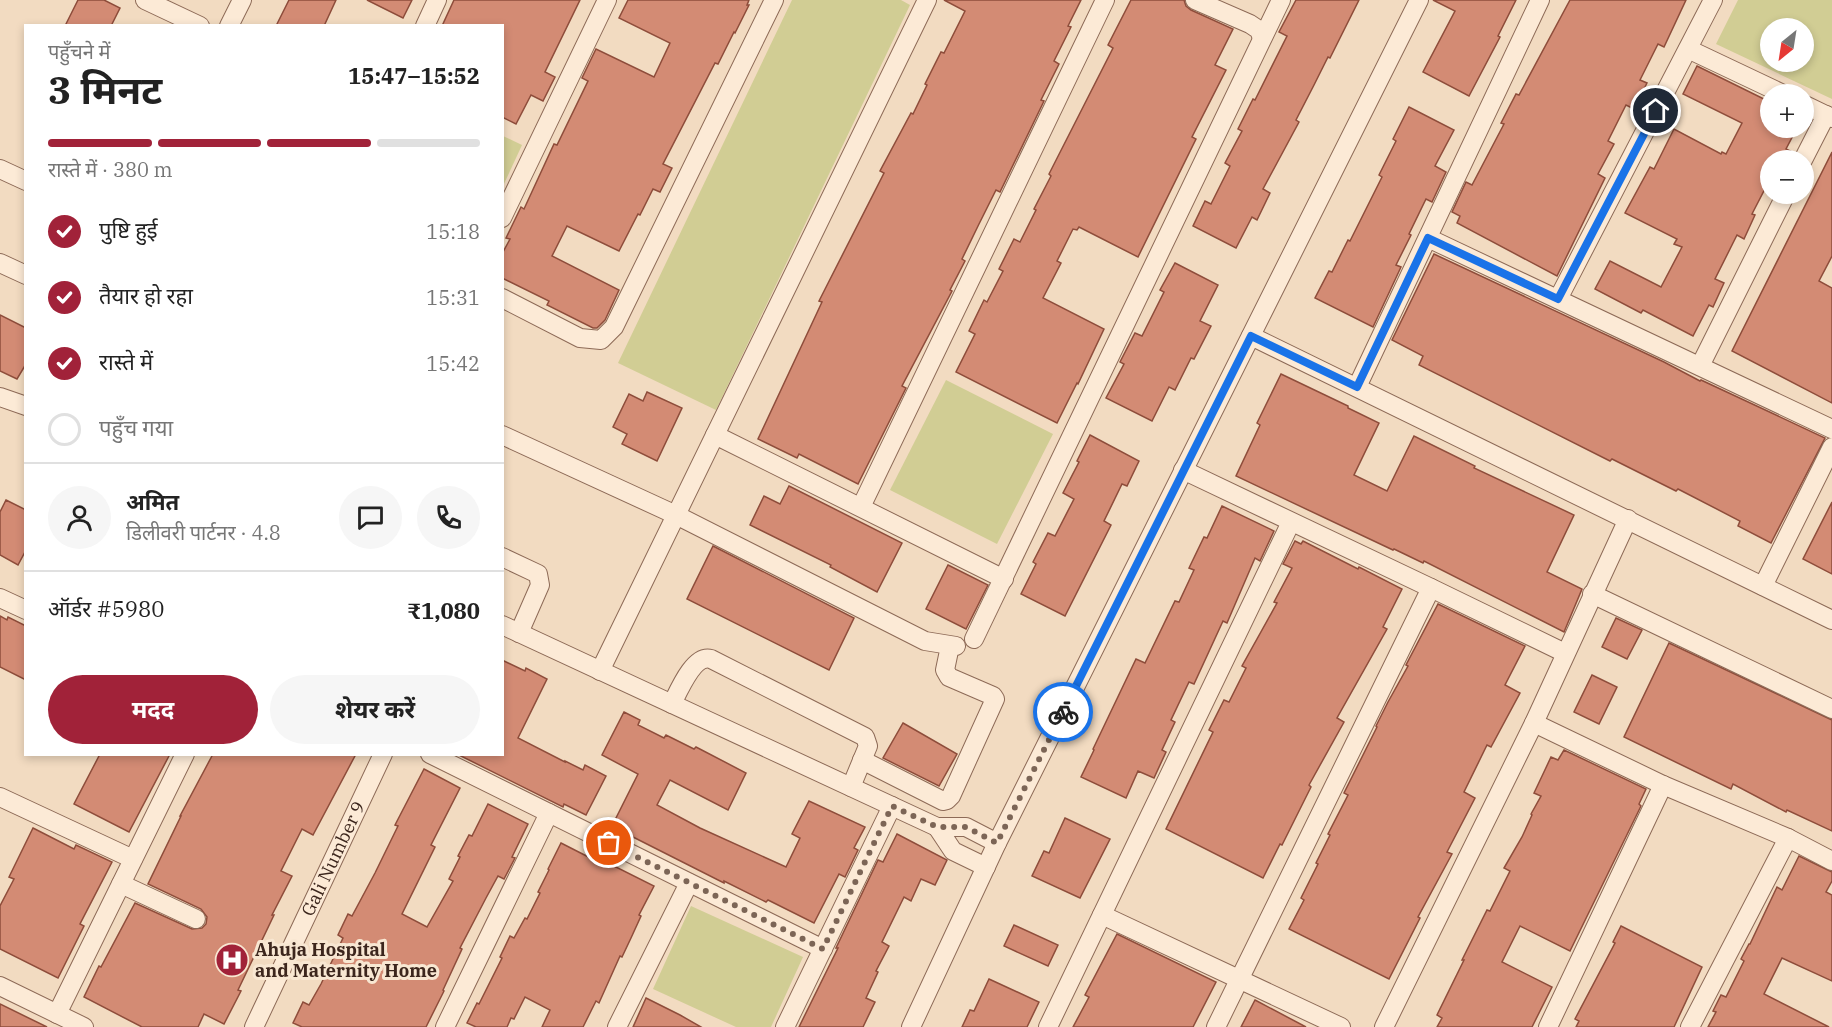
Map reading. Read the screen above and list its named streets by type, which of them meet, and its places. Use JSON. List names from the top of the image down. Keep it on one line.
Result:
{"streets":{"street":["Gali Number 9"]},"places":{"hospital":["Ahuja Hospital and Maternity Home"]},"north":"bottom left","page":{"map_buttons":["+","−"],"heading":["3 मिनट","पहुँचने में","15:47–15:52"],"panel":["अमित","डिलीवरी पार्टनर · 4.8","ऑर्डर #5980","₹1,080"],"bar":"रास्ते में · 380 m","list":[["पुष्टि हुई","15:18"],["तैयार हो रहा","15:31"],["रास्ते में","15:42"],"पहुँच गया"],"buttons":["मदद","शेयर करें"]}}
